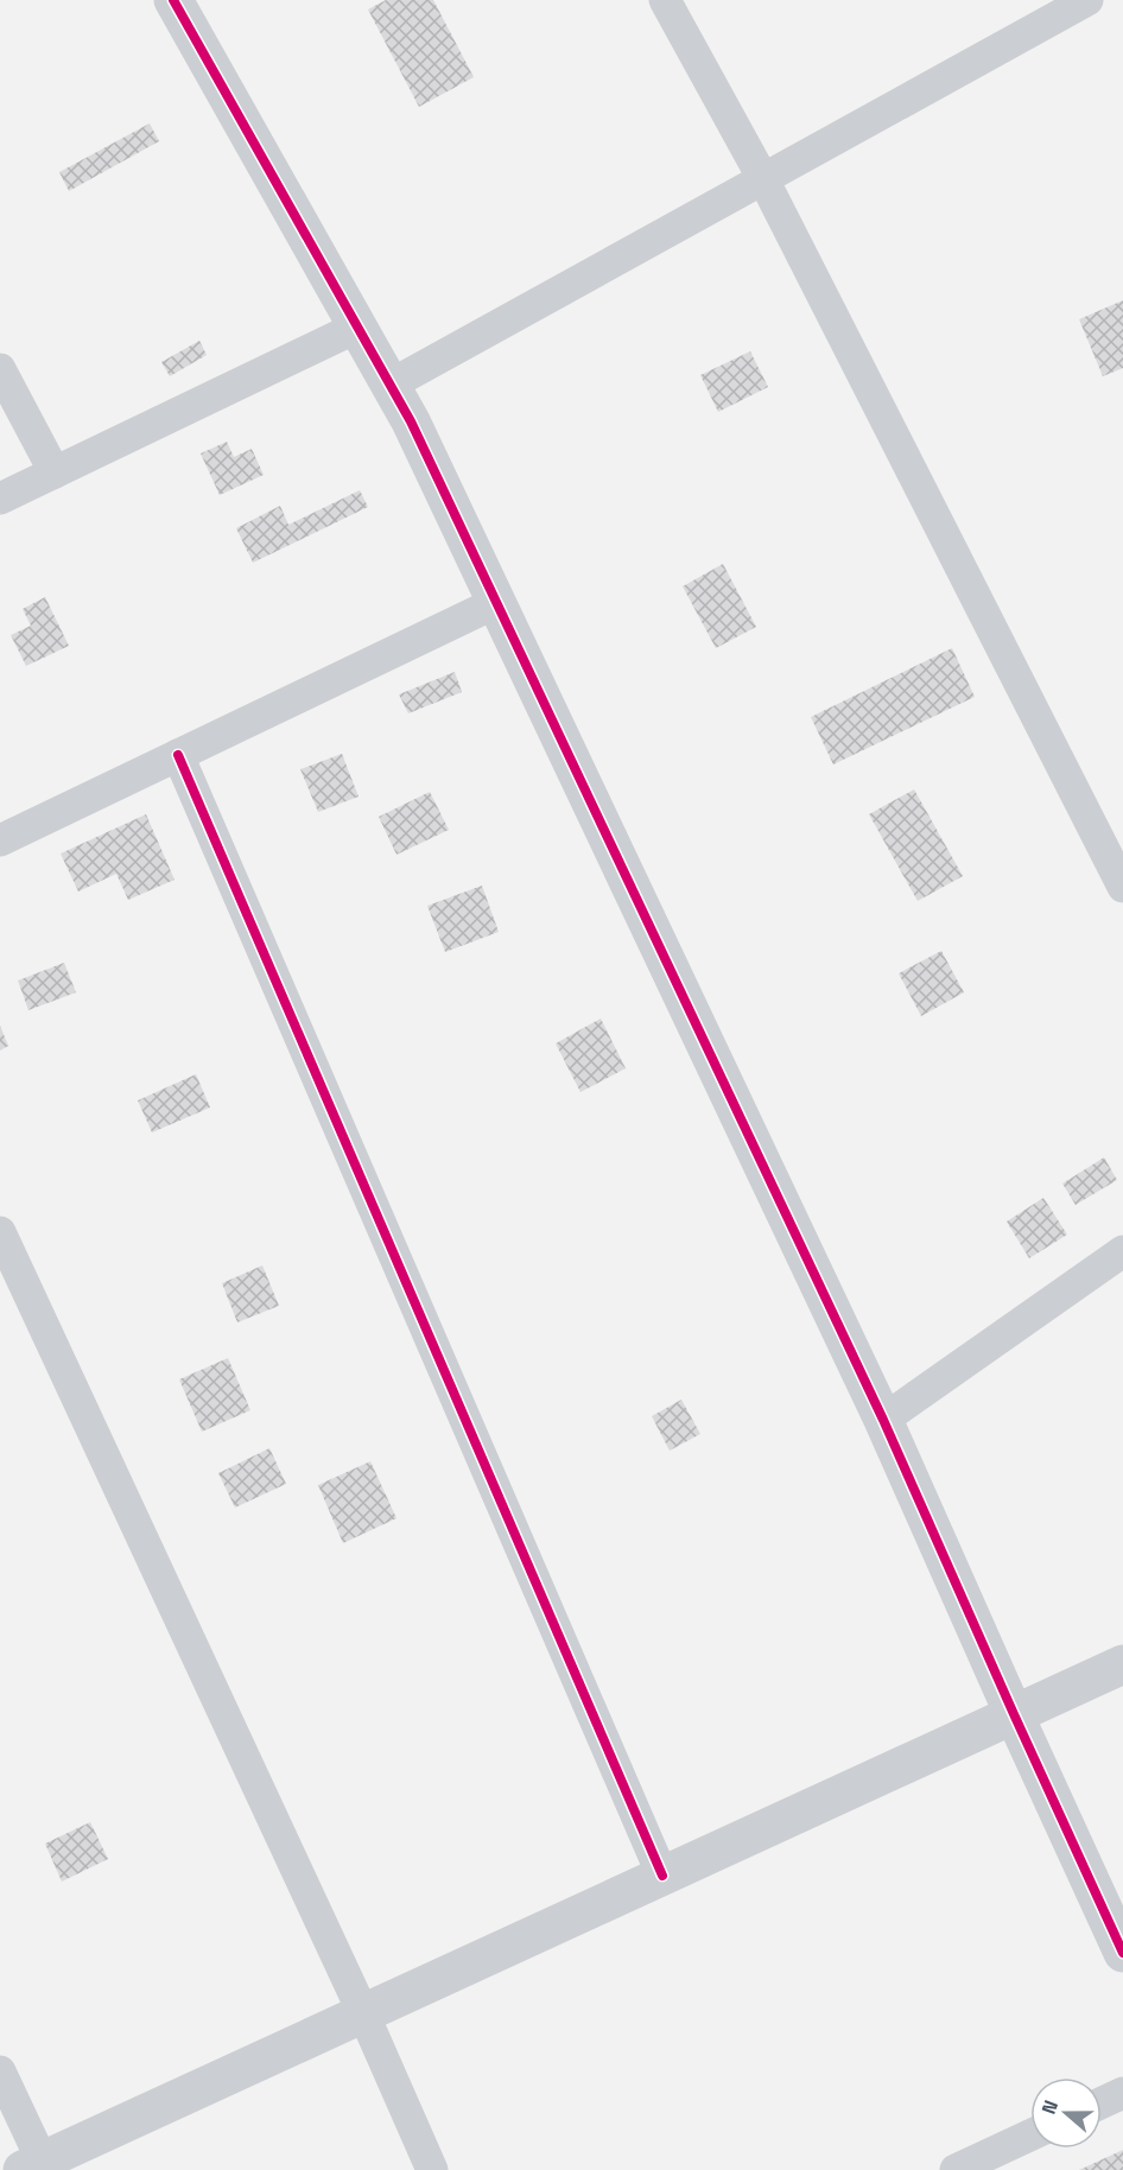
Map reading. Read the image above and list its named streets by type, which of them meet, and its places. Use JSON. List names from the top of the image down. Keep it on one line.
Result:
{"north":"left"}
